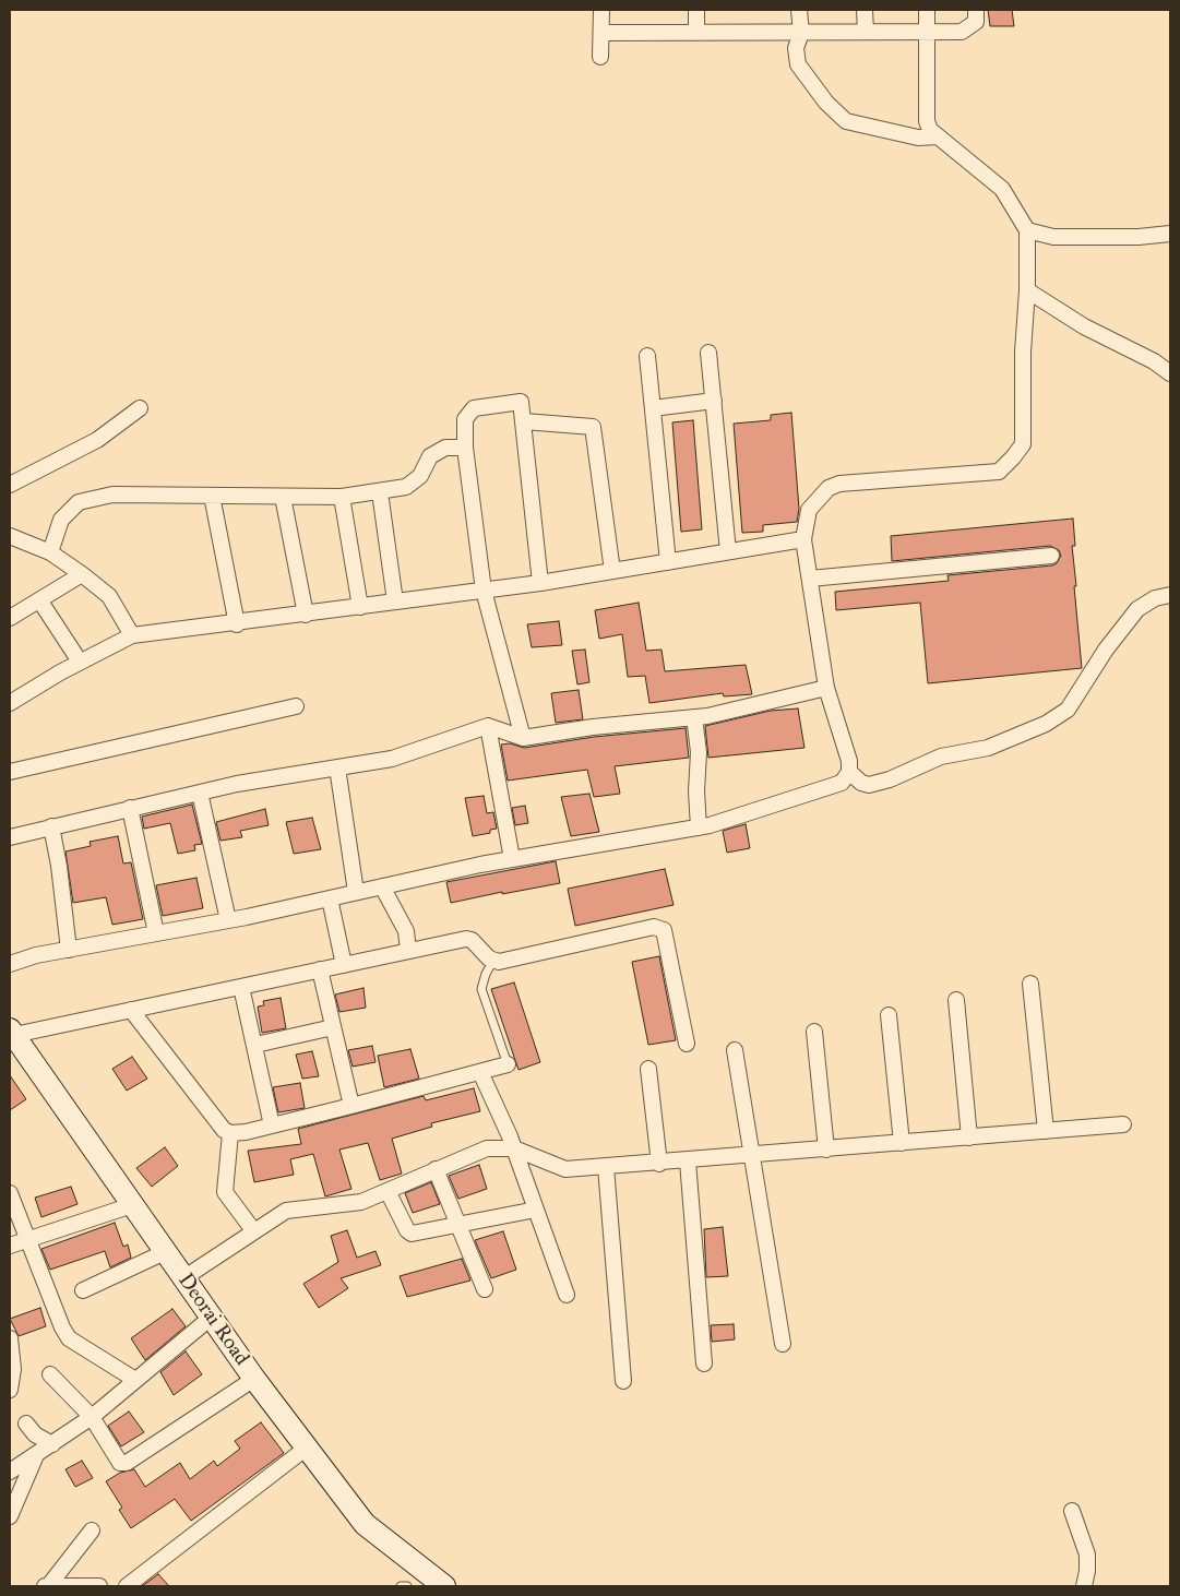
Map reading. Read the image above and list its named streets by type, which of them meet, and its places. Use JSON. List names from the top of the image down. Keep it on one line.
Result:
{"streets":{"street":["Deorai Road"]}}
